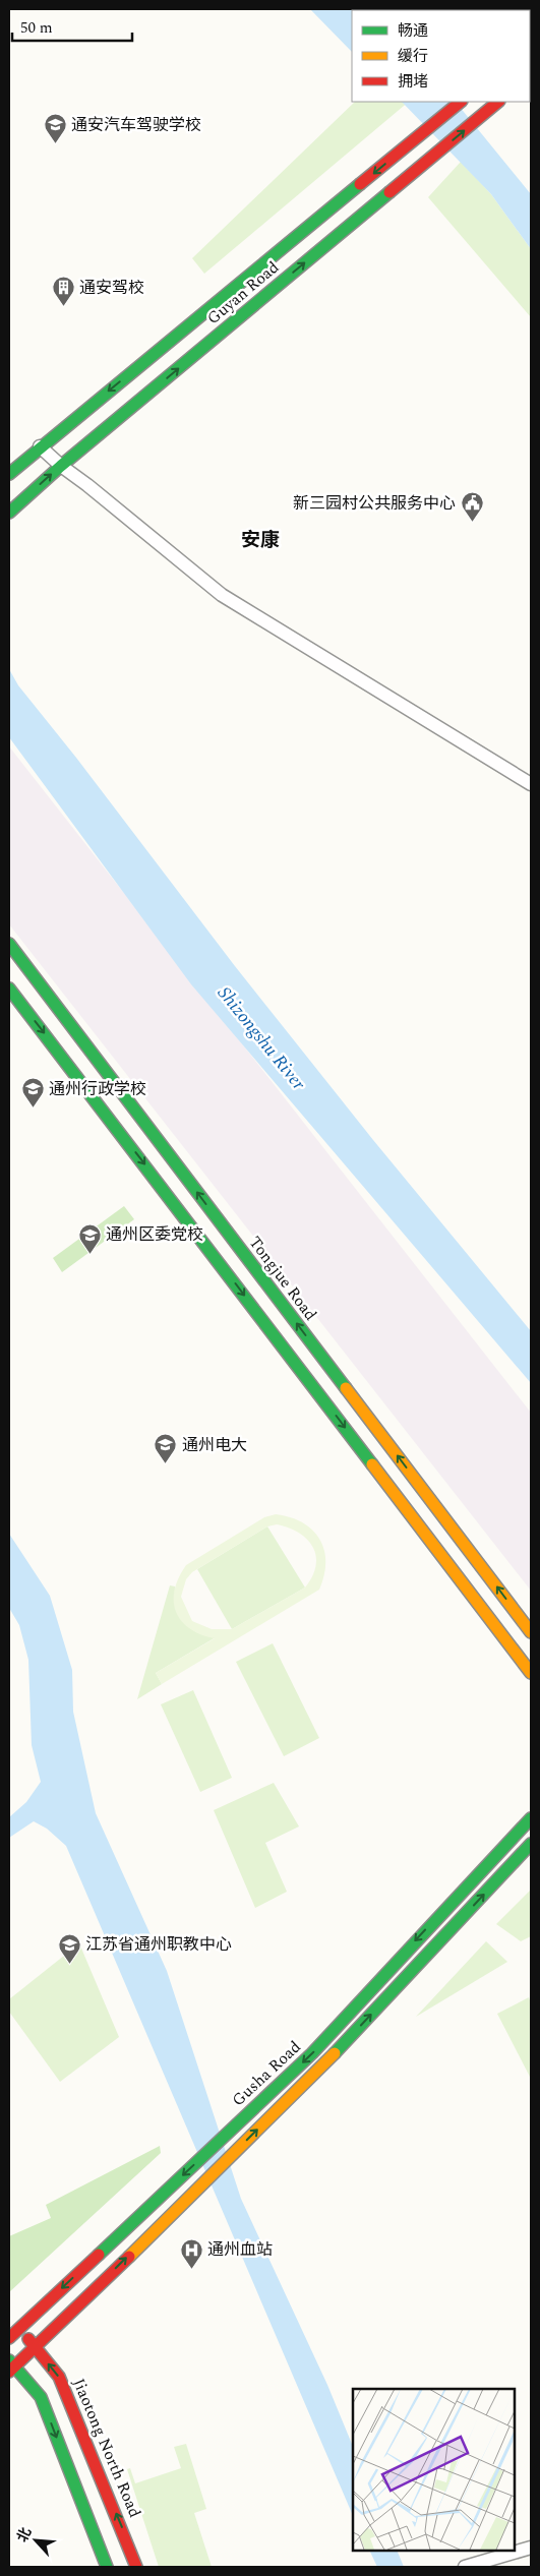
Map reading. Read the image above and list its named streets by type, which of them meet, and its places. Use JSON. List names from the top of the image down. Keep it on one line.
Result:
{"streets":{"main road":["Guyan Road","Tongjue Road","Gusha Road","Jiaotong North Road"]},"crossings":[["Gusha Road","Jiaotong North Road"]],"districts":["安康"],"water":["Shizongshu River"],"places":{"school or university":["通安汽车驾驶学校","通州行政学校","通州区委党校","通州电大","江苏省通州职教中心"],"building":["通安驾校"],"public building":["新三园村公共服务中心"],"hospital":["通州血站"]},"legend":["畅通","缓行","拥堵"],"scale_bar":"50 m","north":"top left"}
